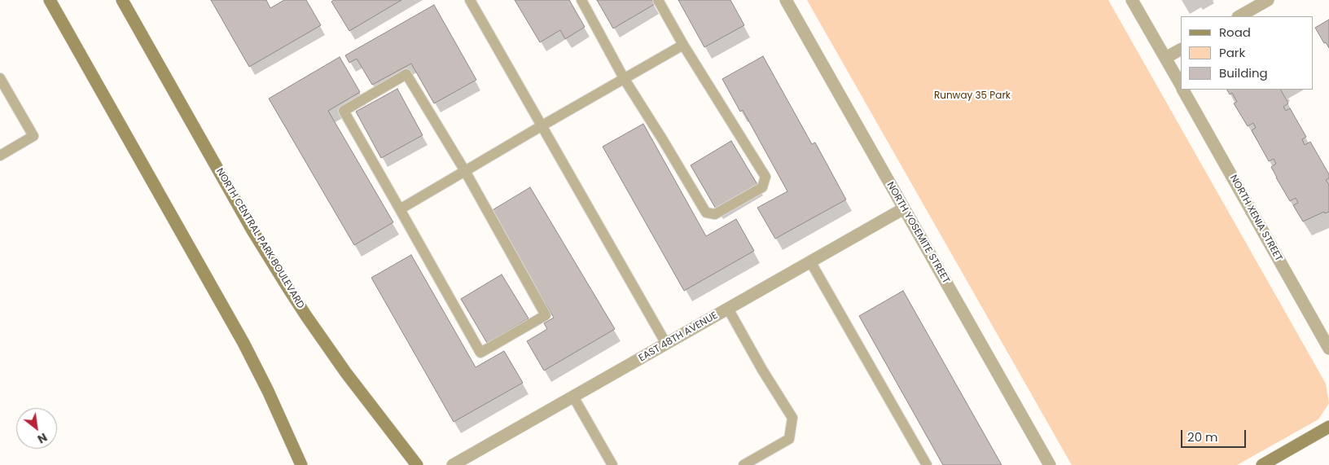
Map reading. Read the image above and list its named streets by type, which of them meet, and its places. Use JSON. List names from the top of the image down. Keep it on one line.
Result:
{"streets":{"main road":["NORTH CENTRAL PARK BOULEVARD"],"street":["NORTH XENIA STREET","NORTH YOSEMITE STREET","EAST 48TH AVENUE"]},"crossings":[["NORTH YOSEMITE STREET","EAST 48TH AVENUE"]],"parks":["Runway 35 Park"],"legend":["Road","Park","Building"],"scale_bar":"20 m","north":"bottom right"}
